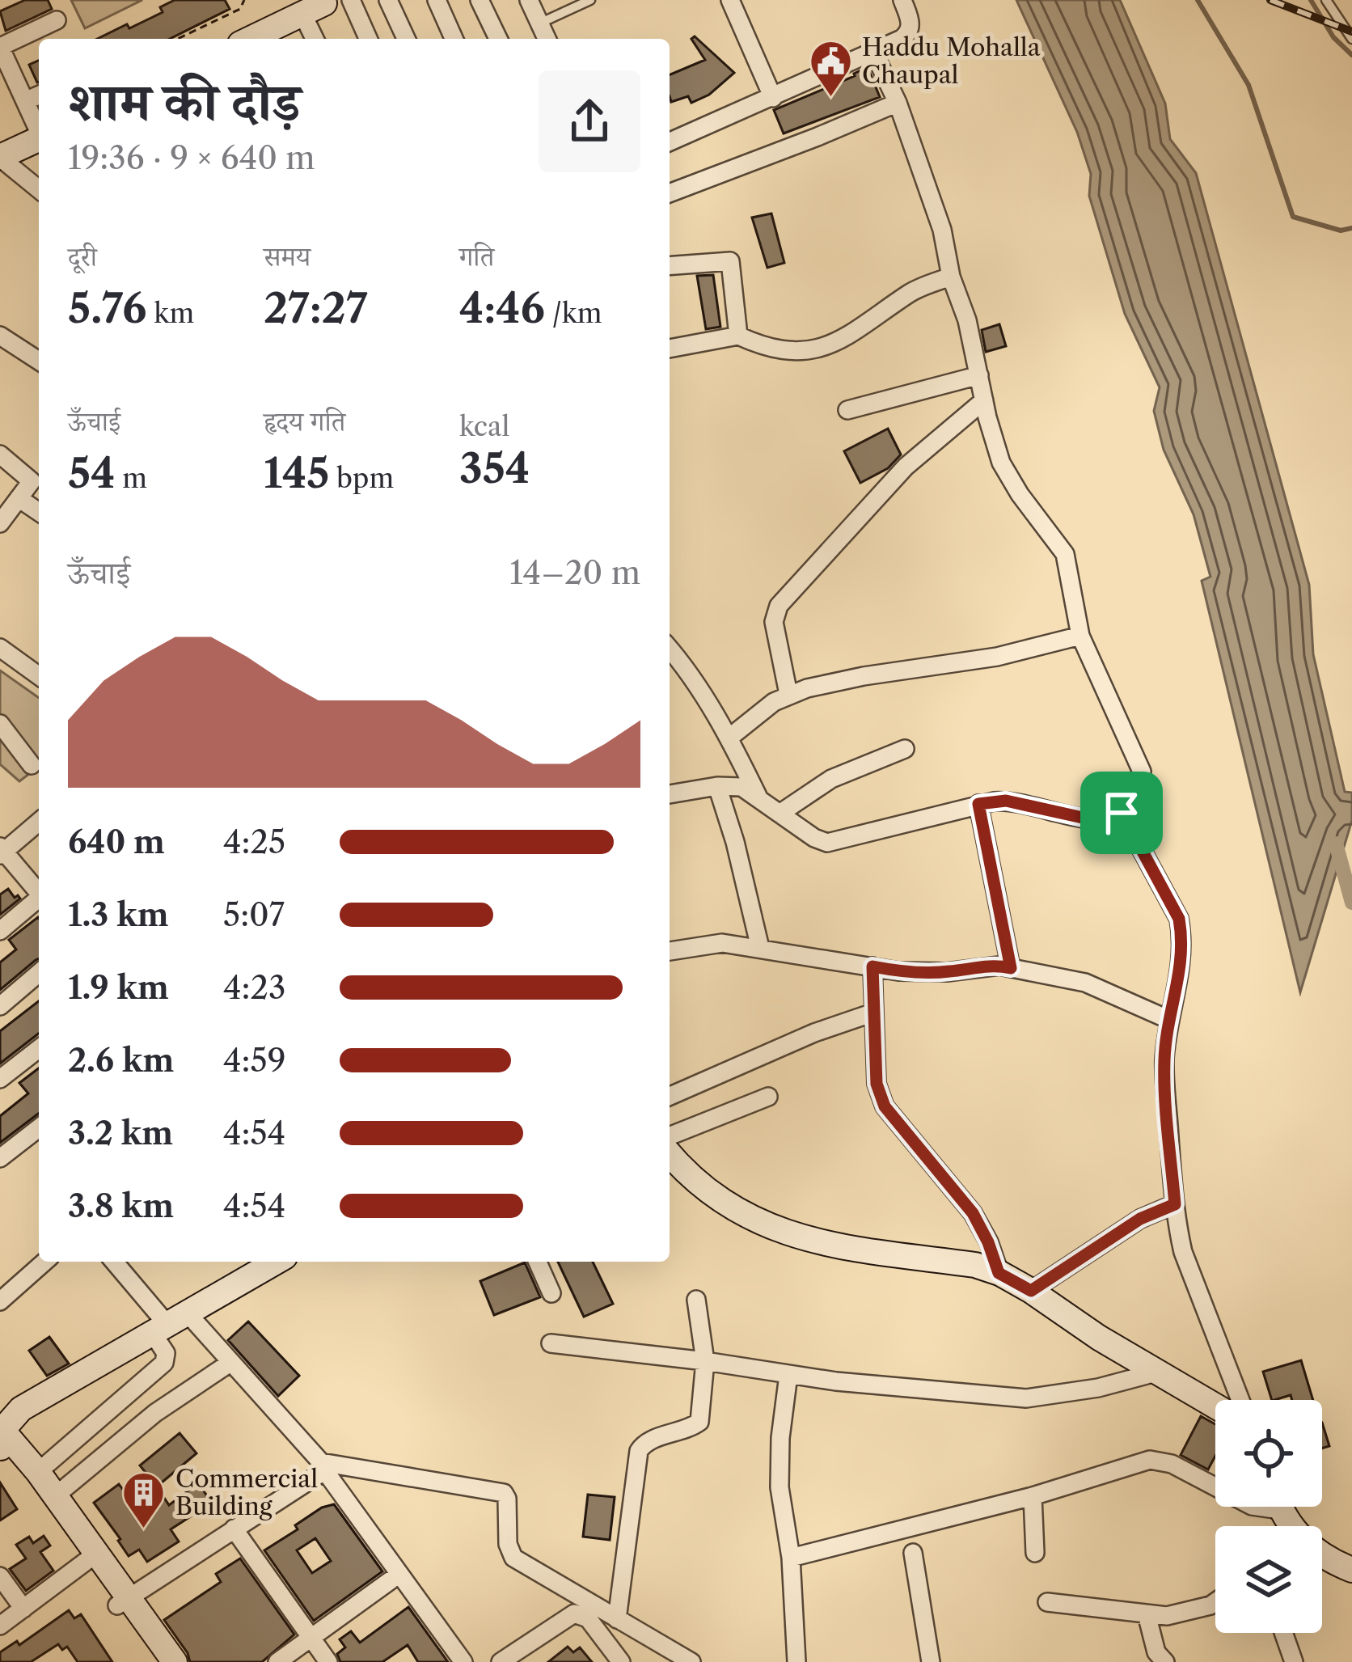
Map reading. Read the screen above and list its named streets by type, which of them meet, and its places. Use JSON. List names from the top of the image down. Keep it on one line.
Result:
{"places":{"public building":["Haddu Mohalla Chaupal"],"building":["Commercial Building"]},"page":{"heading":["शाम की दौड़","19:36 · 9 × 640 m"],"stats":[["दूरी","5.76 km"],["समय","27:27"],["गति","4:46 /km"],["ऊँचाई","54 m"],["हृदय गति","145 bpm"],["kcal","354"]],"chart":["ऊँचाई","14–20 m"],"list":[{"name":"640 m","note":"4:25"},{"name":"1.3 km","note":"5:07"},{"name":"1.9 km","note":"4:23"},{"name":"2.6 km","note":"4:59"},{"name":"3.2 km","note":"4:54"},{"name":"3.8 km","note":"4:54"}]}}
